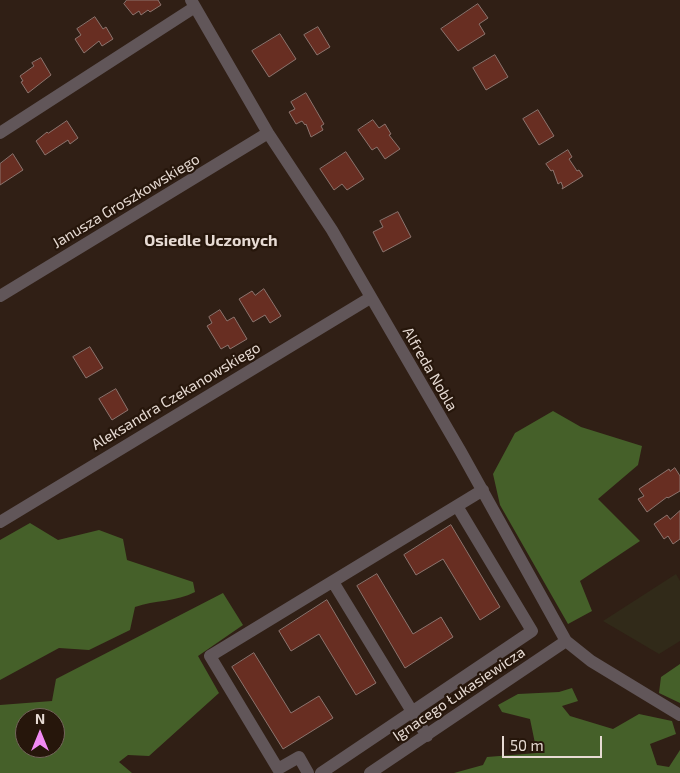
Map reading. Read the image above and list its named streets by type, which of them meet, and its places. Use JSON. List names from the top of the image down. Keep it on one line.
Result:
{"streets":{"street":["Janusza Groszkowskiego","Alfreda Nobla","Aleksandra Czekanowskiego","Ignacego Łukasiewicza"]},"crossings":[["Janusza Groszkowskiego","Alfreda Nobla"],["Alfreda Nobla","Aleksandra Czekanowskiego"],["Alfreda Nobla","Ignacego Łukasiewicza"]],"districts":["Osiedle Uczonych"],"scale_bar":"50 m","north":"top"}
